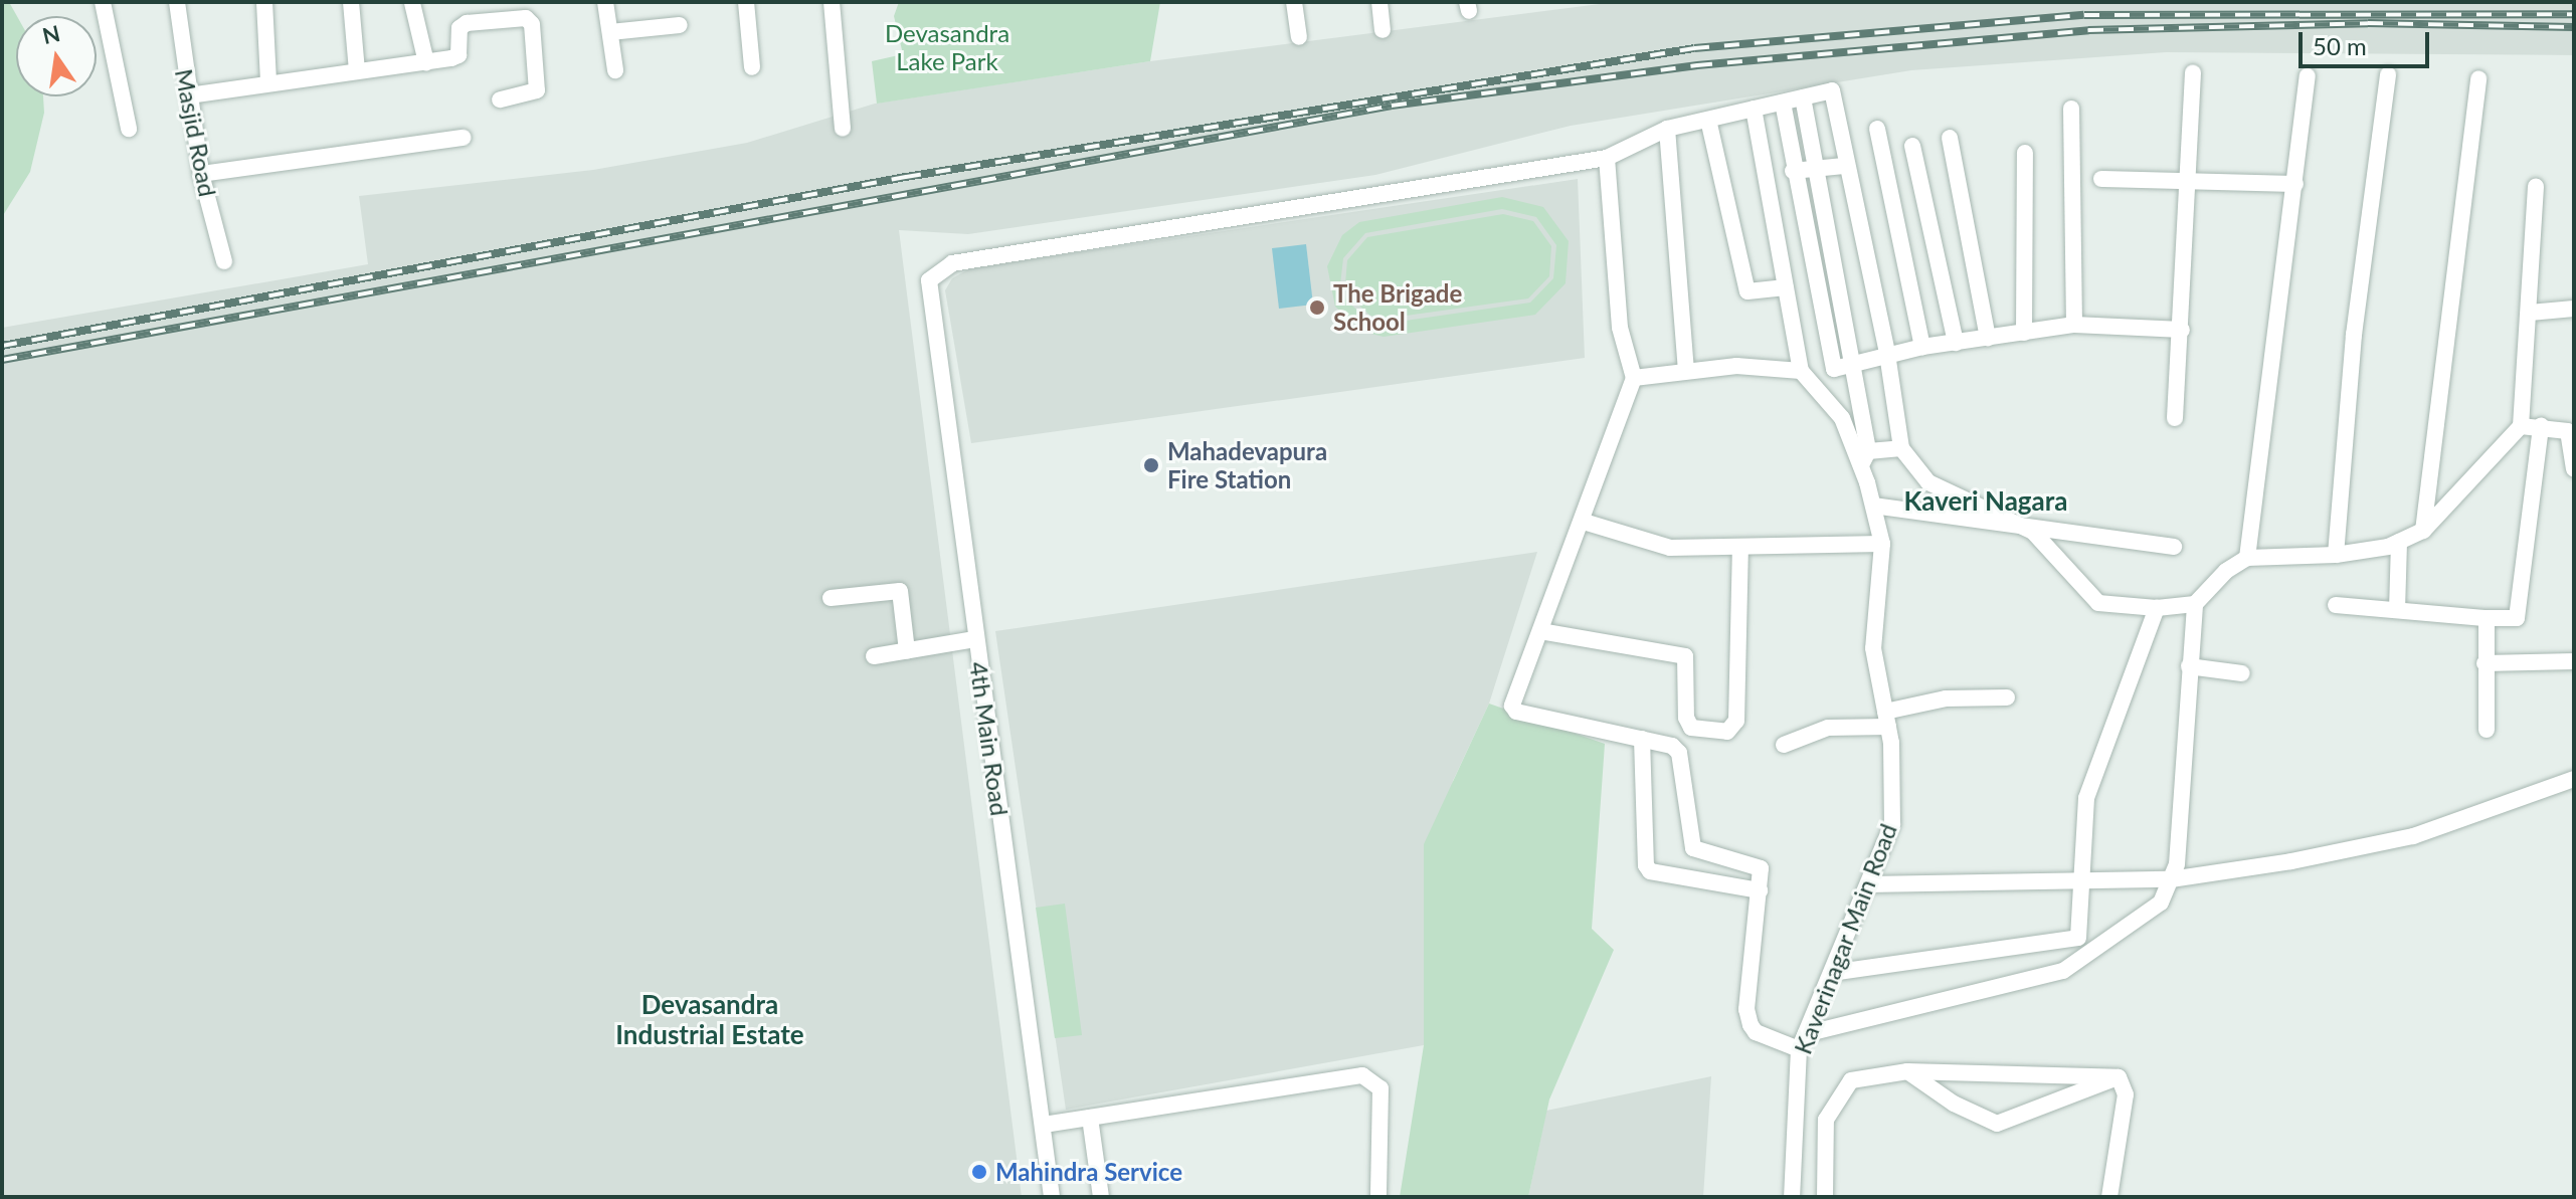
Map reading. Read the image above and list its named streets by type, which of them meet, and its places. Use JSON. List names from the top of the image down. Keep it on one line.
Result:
{"streets":{"street":["Masjid Road","4th Main Road","Kaverinagar Main Road"]},"districts":["Kaveri Nagara","Devasandra Industrial Estate"],"parks":["Devasandra Lake Park"],"places":["The Brigade School","Mahadevapura Fire Station","Mahindra Service"],"scale_bar":"50 m","north":"top"}
